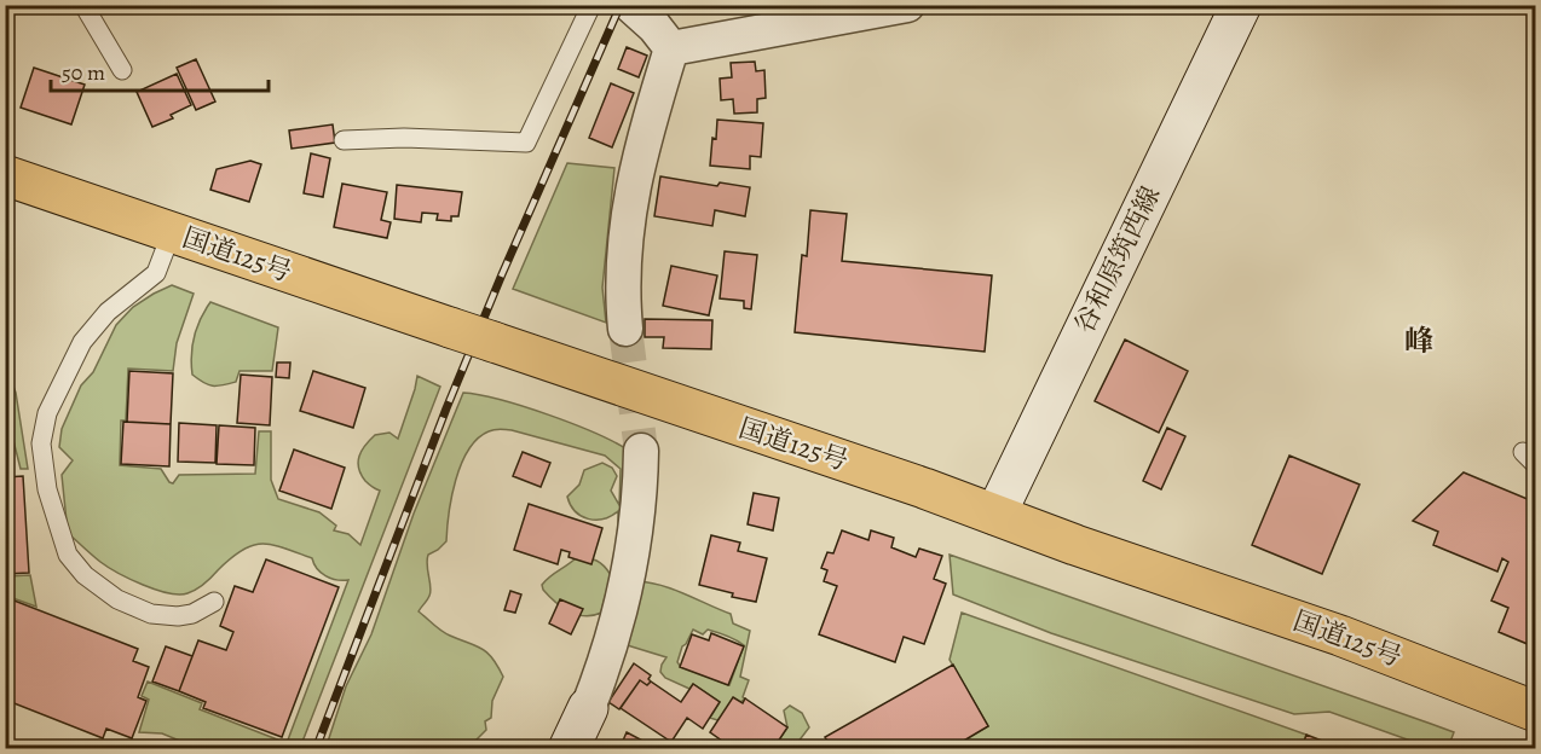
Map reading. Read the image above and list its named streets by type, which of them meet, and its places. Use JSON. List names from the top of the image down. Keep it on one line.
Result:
{"streets":{"highway":["国道125号"],"main road":["谷和原筑西線"]},"crossings":[["国道125号","谷和原筑西線"]],"districts":["峰"],"scale_bar":"50 m"}
